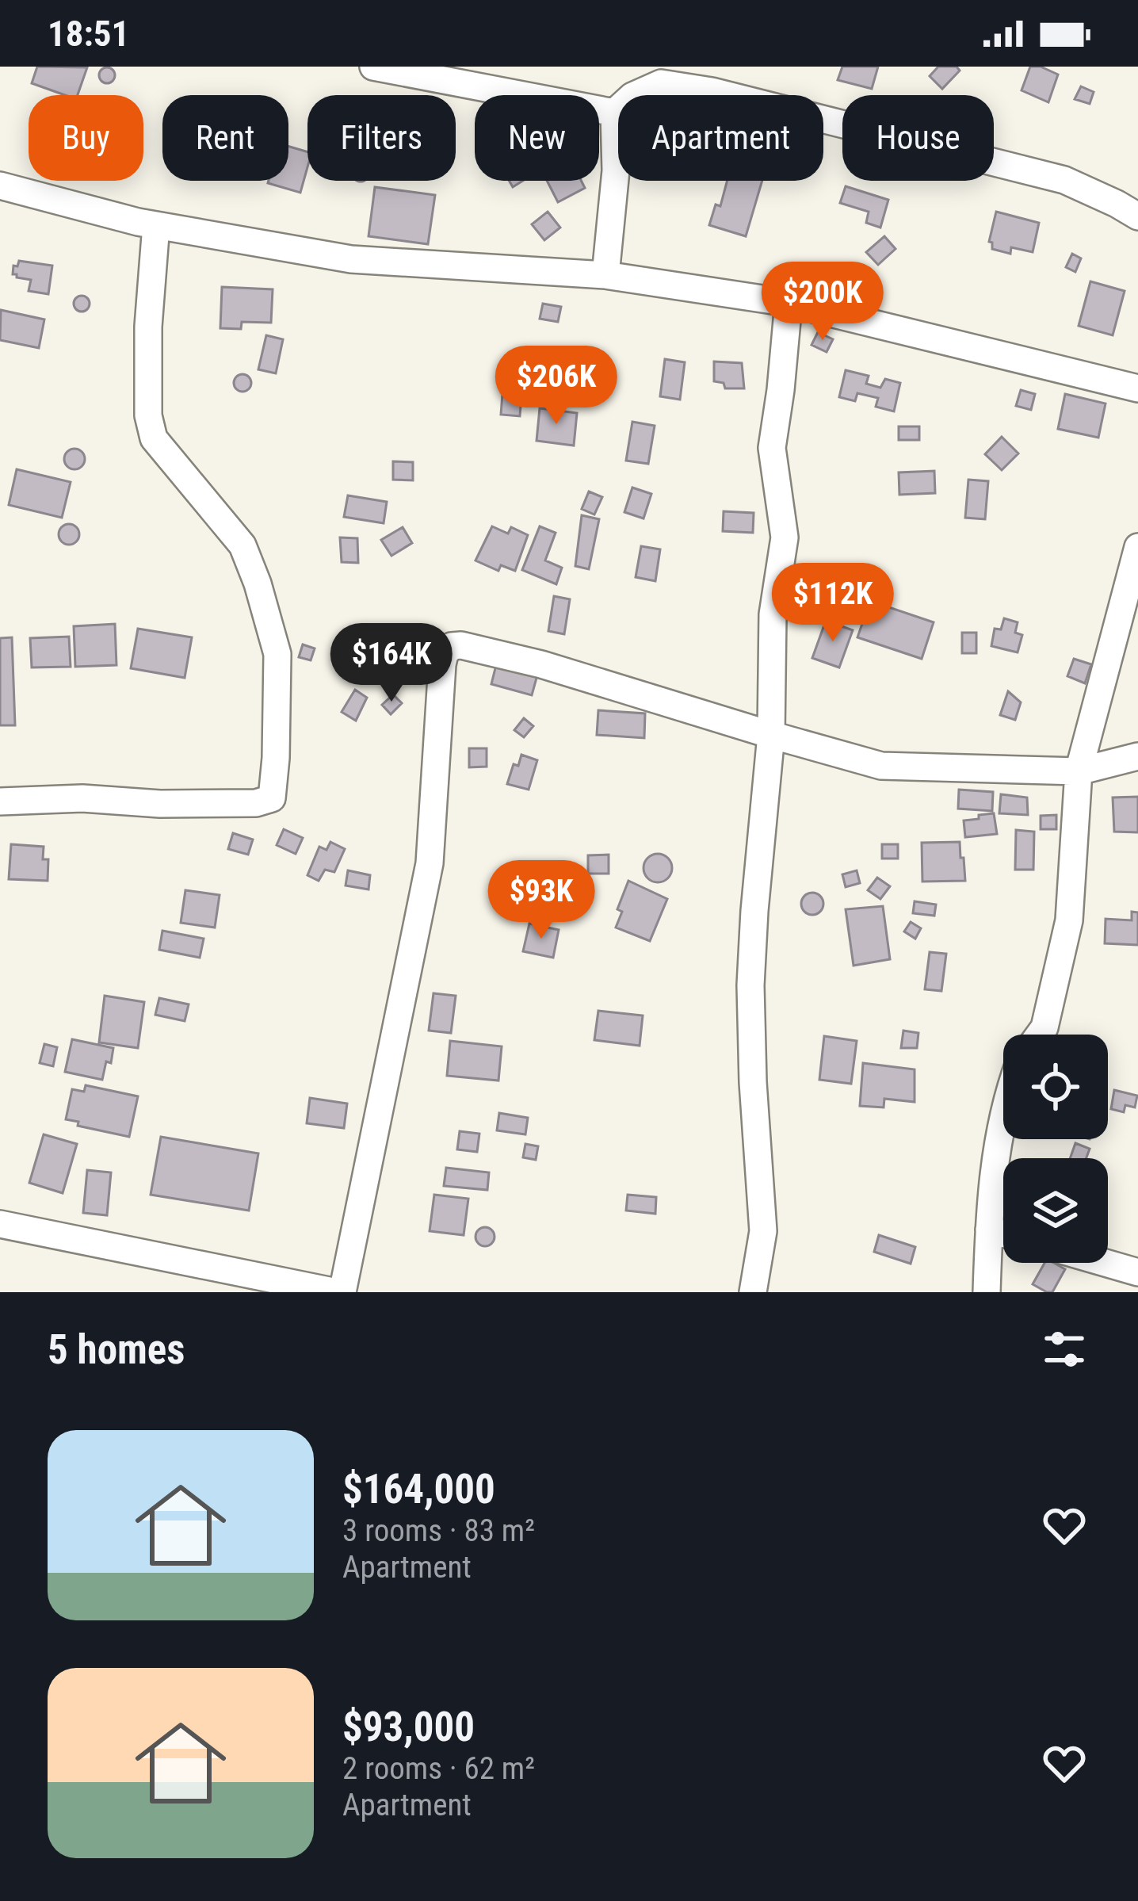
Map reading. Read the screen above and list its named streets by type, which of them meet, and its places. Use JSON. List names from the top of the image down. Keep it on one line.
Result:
{"page":{"status":"18:51","chip":["Buy","Rent","Filters","New","Apartment","House"],"price":["$200K","$206K","$112K","$164K","$93K"],"heading":"5 homes","list":[{"name":"$164,000","note":"3 rooms · 83 m² · Apartment"},{"name":"$93,000","note":"2 rooms · 62 m² · Apartment"}]}}
